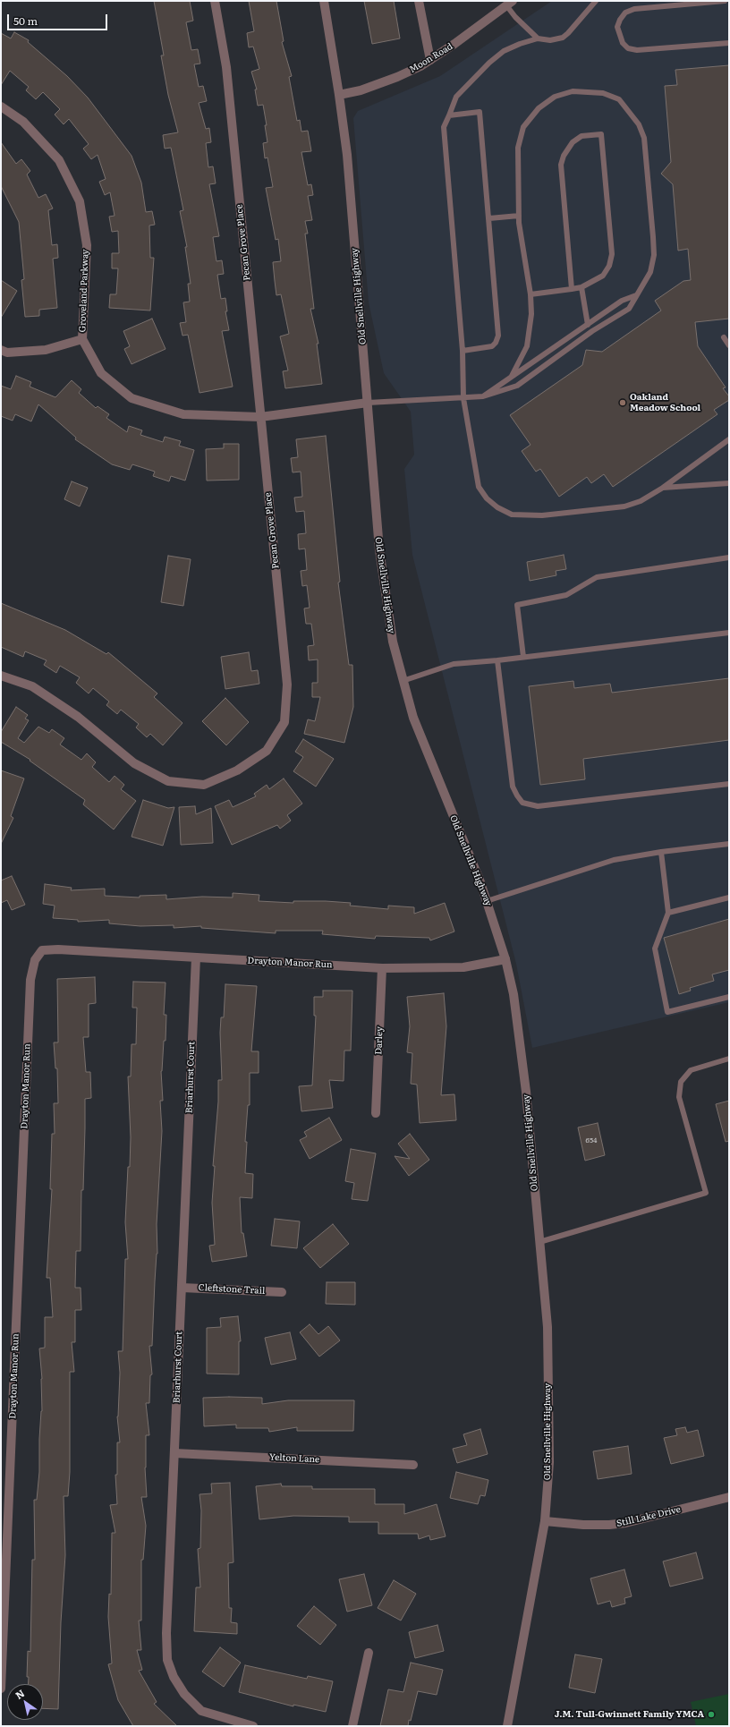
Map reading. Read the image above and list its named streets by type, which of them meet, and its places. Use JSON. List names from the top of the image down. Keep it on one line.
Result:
{"streets":{"street":["Moon Road","Pecan Grove Place","Groveland Parkway","Old Snellville Highway","Drayton Manor Run","Darley","Briarhurst Court","Cleftstone Trail","Yelton Lane","Still Lake Drive"]},"crossings":[["Moon Road","Old Snellville Highway"],["Pecan Grove Place","Groveland Parkway"],["Groveland Parkway","Old Snellville Highway"],["Old Snellville Highway","Drayton Manor Run"],["Old Snellville Highway","Still Lake Drive"],["Drayton Manor Run","Darley"],["Drayton Manor Run","Briarhurst Court"],["Briarhurst Court","Cleftstone Trail"],["Briarhurst Court","Yelton Lane"]],"places":["Oakland Meadow School","J.M. Tull-Gwinnett Family YMCA"],"house_numbers":["654"],"scale_bar":"50 m","north":"top left"}
